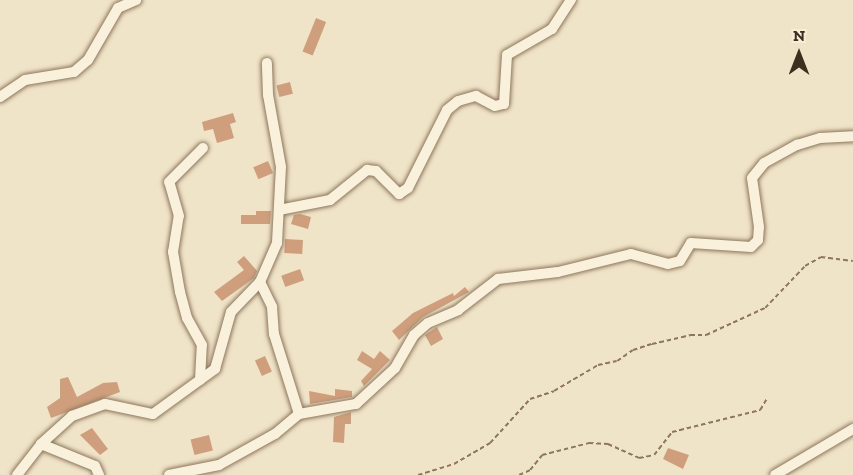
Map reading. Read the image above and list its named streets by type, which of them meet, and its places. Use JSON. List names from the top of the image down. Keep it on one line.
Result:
{"north":"top"}
